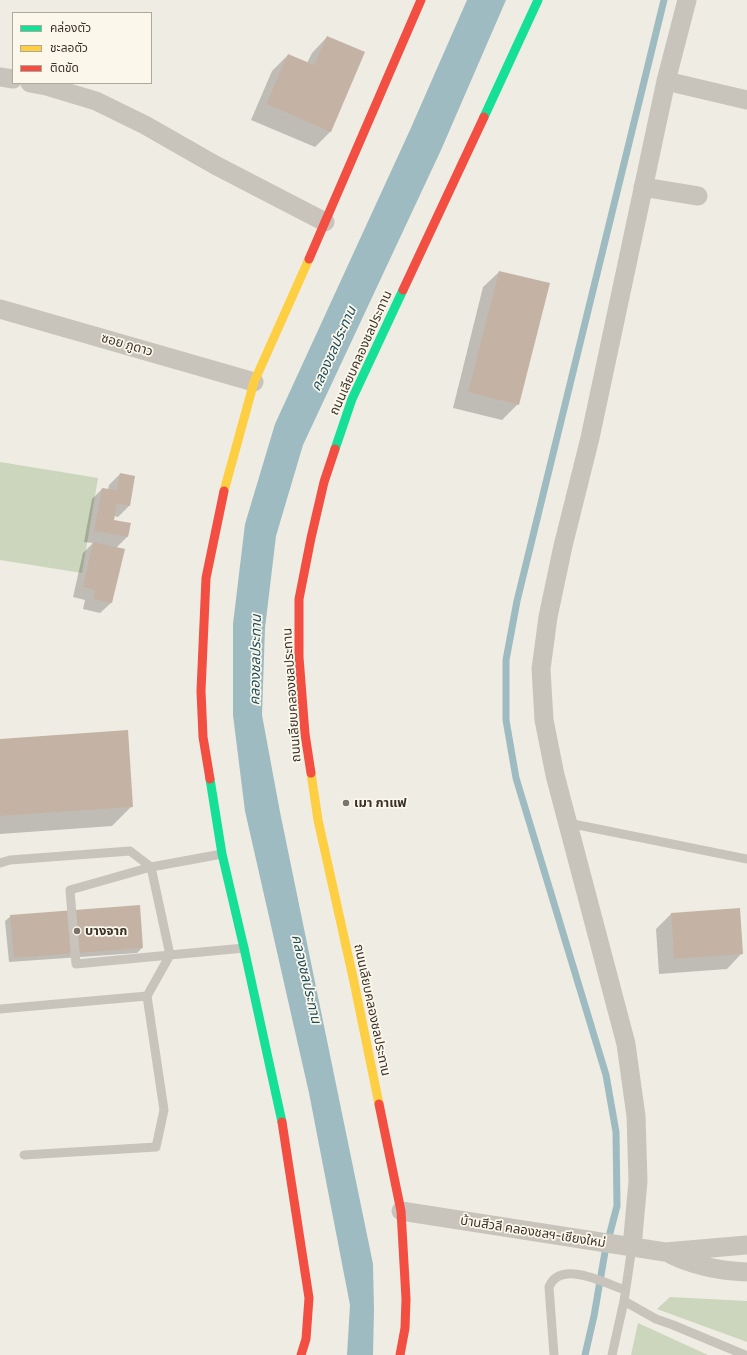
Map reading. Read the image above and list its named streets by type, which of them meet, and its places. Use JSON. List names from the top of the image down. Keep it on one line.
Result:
{"streets":{"main road":["ถนนเลียบคลองชลประทาน"],"street":["ซอย ภูดาว","บ้านสีวลี คลองชลฯ-เชียงใหม่"]},"crossings":[["ถนนเลียบคลองชลประทาน","บ้านสีวลี คลองชลฯ-เชียงใหม่"]],"water":["คลองชลประทาน"],"places":["เมา กาแฟ","บางจาก"],"legend":["คล่องตัว","ชะลอตัว","ติดขัด"]}
